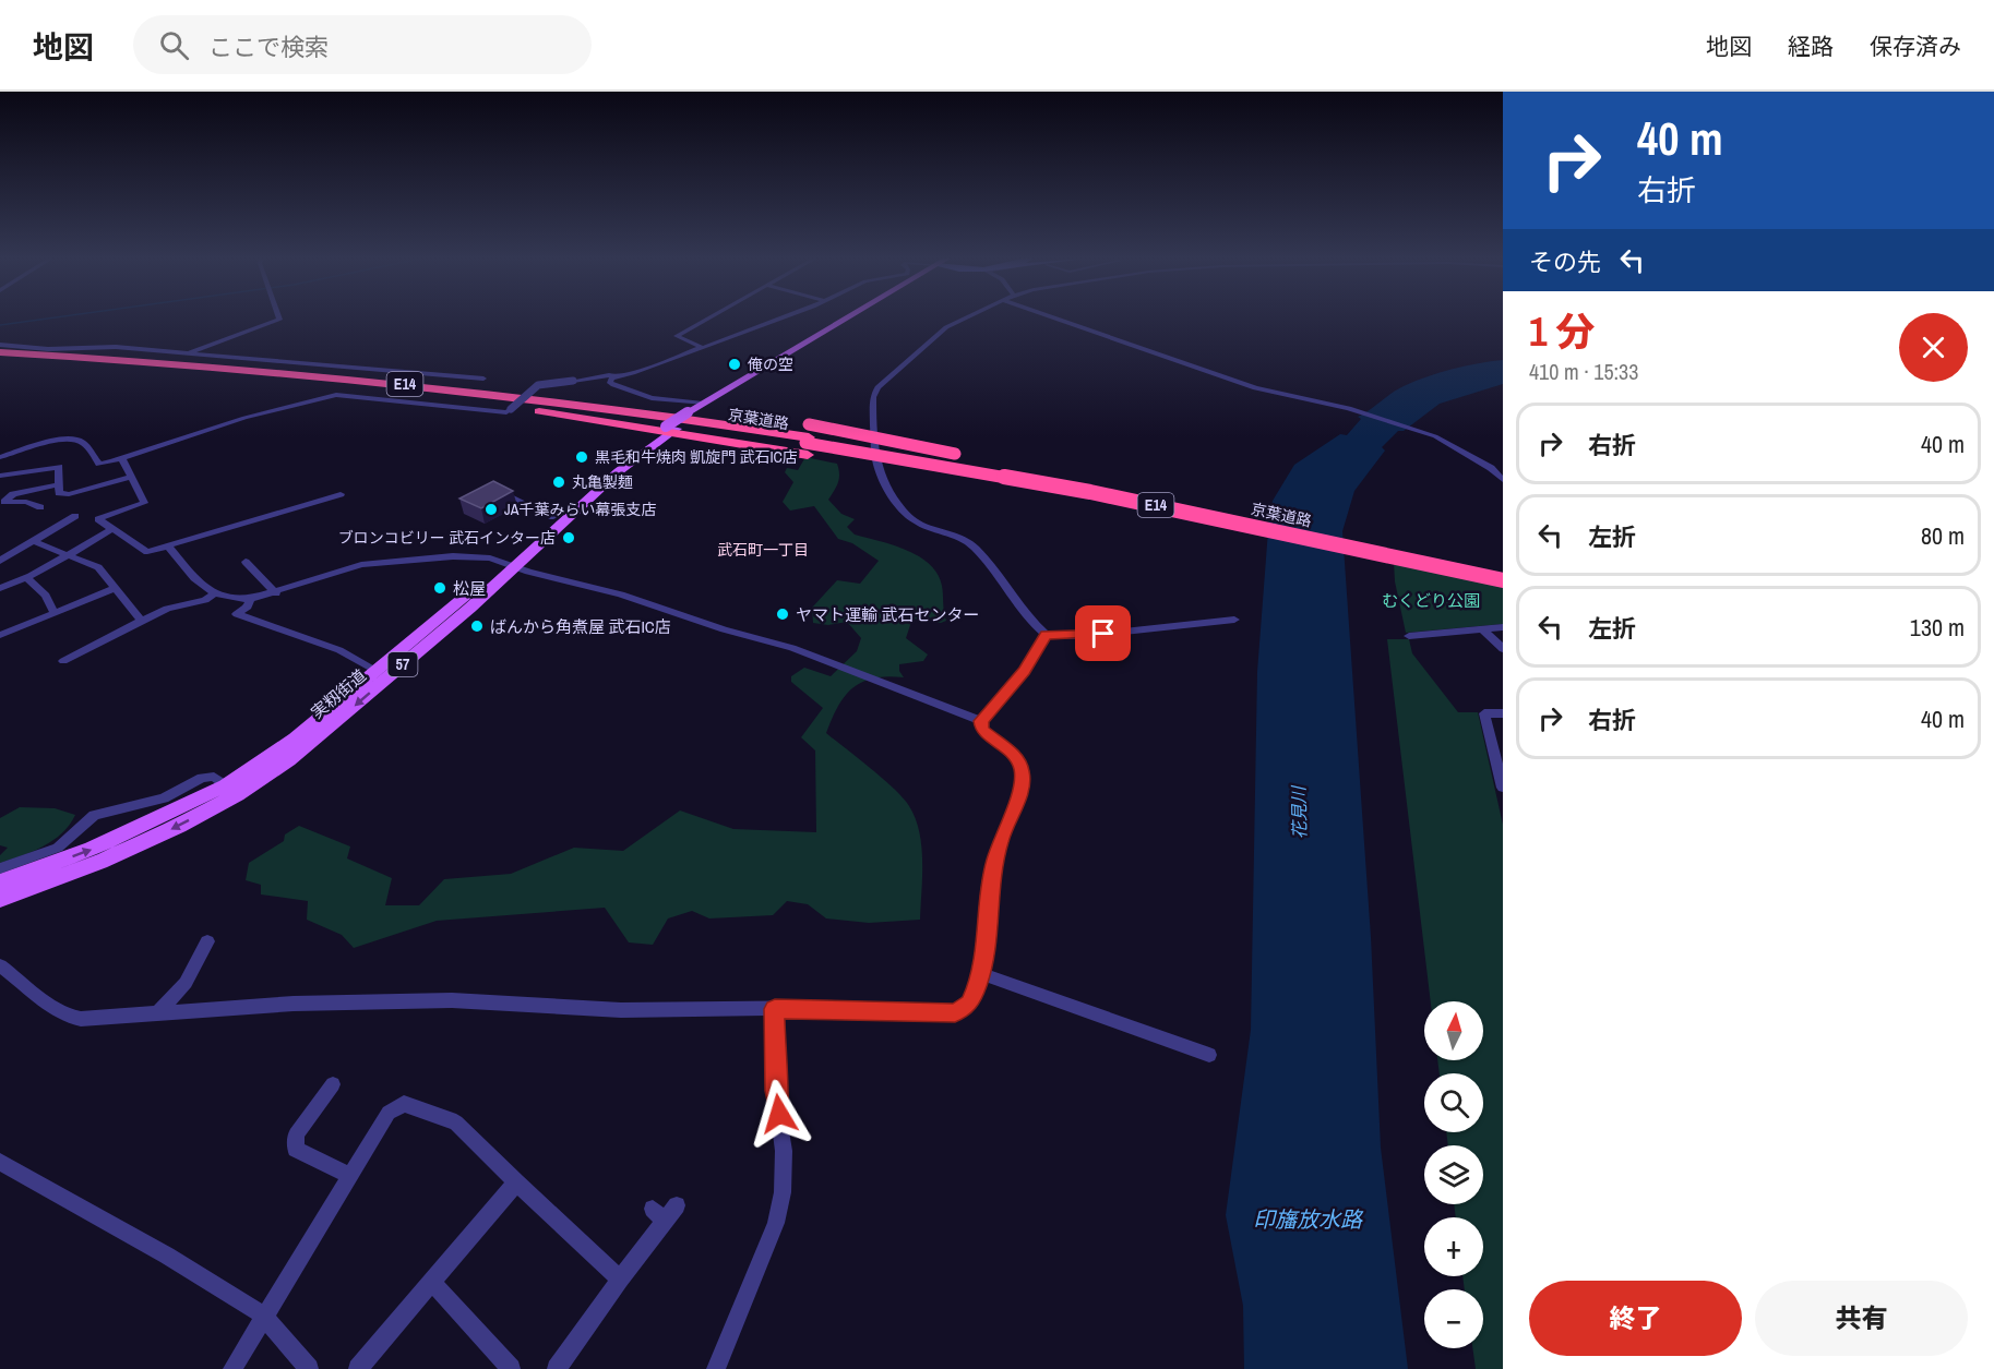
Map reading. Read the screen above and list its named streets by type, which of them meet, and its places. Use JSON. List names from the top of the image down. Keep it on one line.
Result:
{"streets":{"highway":["E14","京葉道路"],"main road":["57","実籾街道"]},"districts":["武石町一丁目"],"water":["花見川","印旛放水路"],"parks":["むくどり公園"],"places":["俺の空","黒毛和牛焼肉 凱旋門 武石IC店","丸亀製麺","JA千葉みらい幕張支店","ブロンコビリー 武石インター店","松屋","ヤマト運輸 武石センター","ばんから角煮屋 武石IC店"],"north":"top","page":{"header":"地図","search":"ここで検索","nav":["地図","経路","保存済み"],"turn":["40 m","右折"],"then":"その先","heading":["1 分","410 m · 15:33"],"list":[{"name":"右折","value":"40 m"},{"name":"左折","value":"80 m"},{"name":"左折","value":"130 m"},{"name":"右折","value":"40 m"}],"map_buttons":["+","−"],"buttons":["終了","共有"]}}
